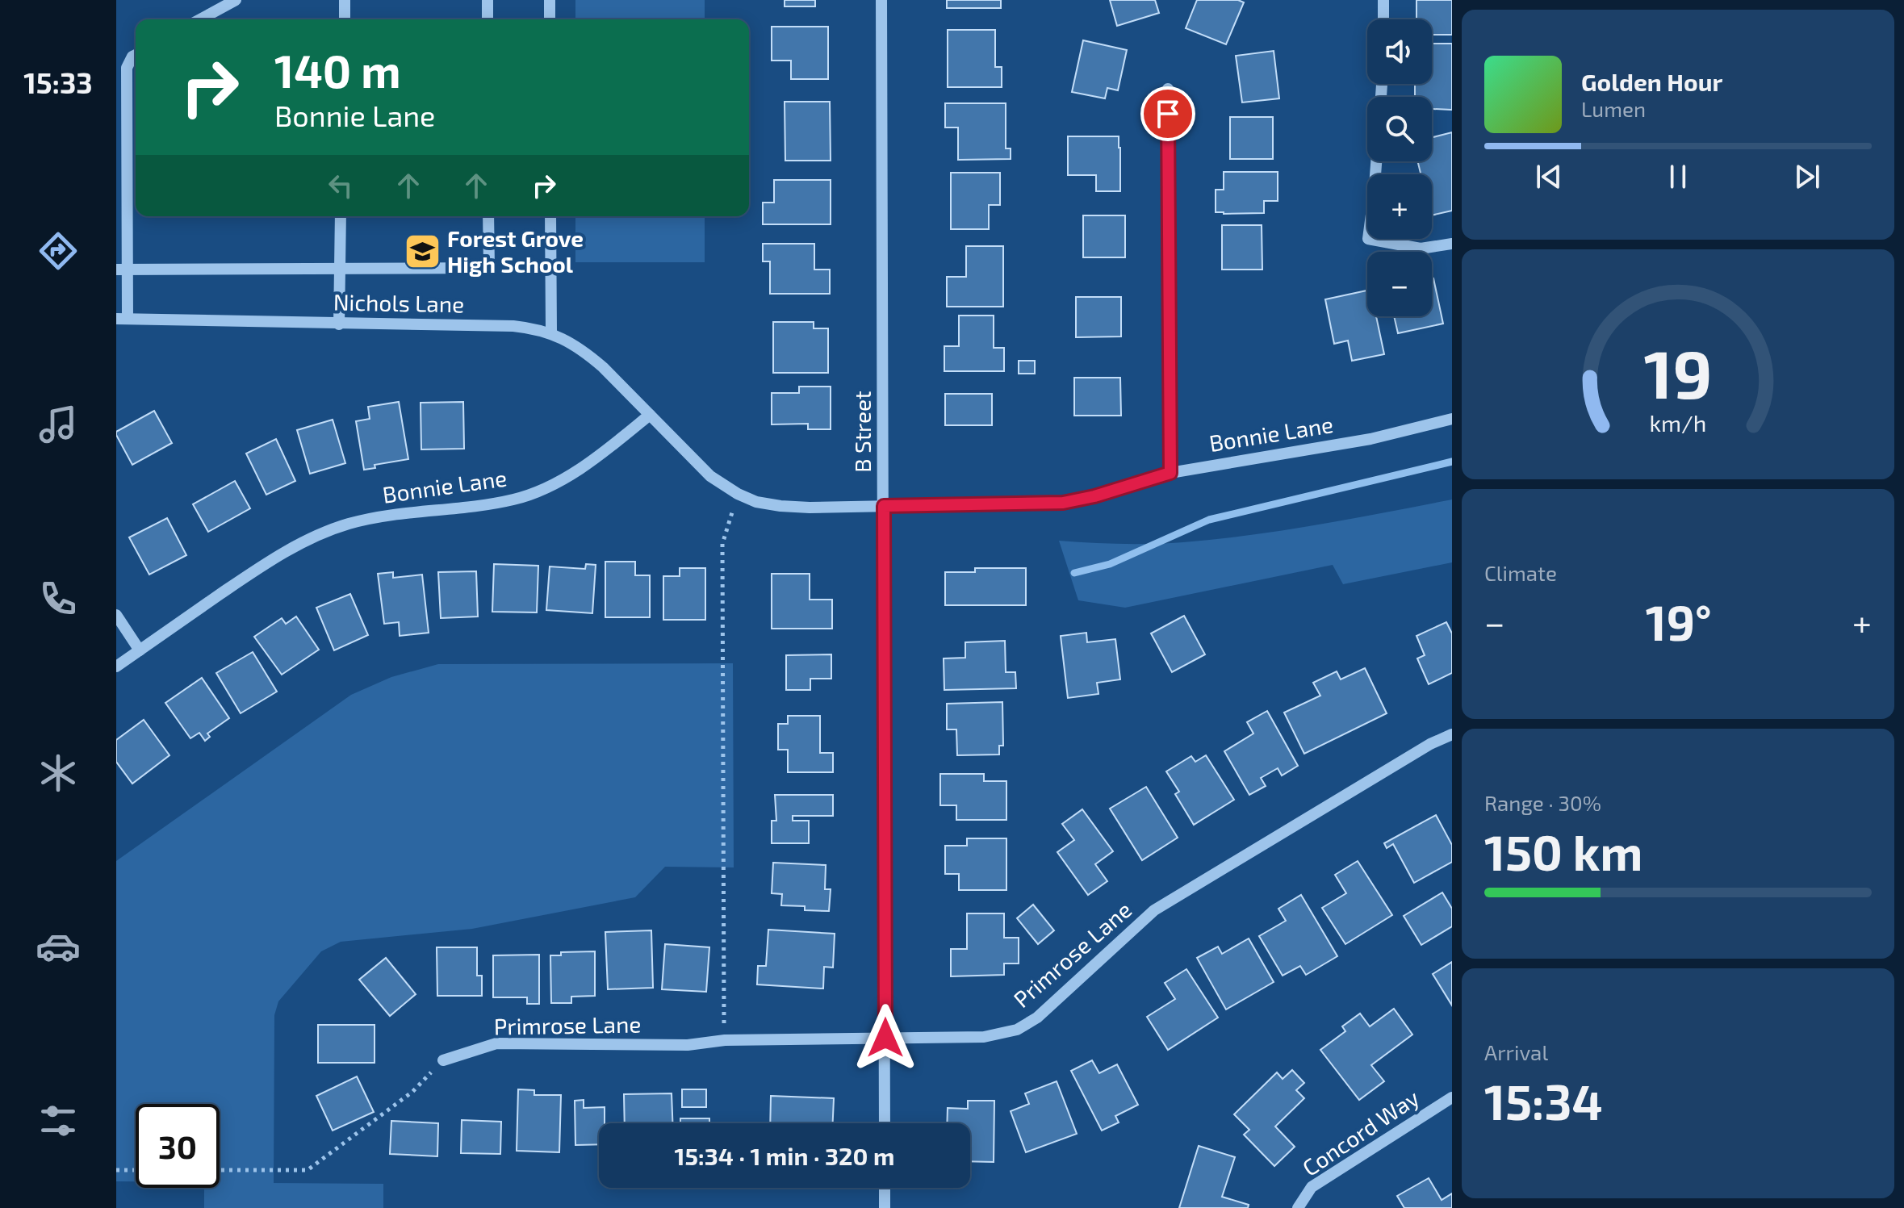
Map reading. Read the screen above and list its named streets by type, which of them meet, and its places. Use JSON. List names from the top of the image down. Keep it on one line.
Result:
{"streets":{"street":["Nichols Lane","B Street","Bonnie Lane","Primrose Lane","Concord Way"]},"crossings":[["Nichols Lane","Bonnie Lane"],["B Street","Bonnie Lane"],["B Street","Primrose Lane"]],"places":{"school or university":["Forest Grove High School"]},"page":{"tabs":"15:33","map_buttons":["+","−"],"turn":["140 m","Bonnie Lane"],"song":["Golden Hour","Lumen"],"tile":["Climate",["Range · 30%","150 km"],["Arrival","15:34"]],"heat":["−","19°","+"],"limit":"30","trip":"15:34 · 1 min · 320 m","gauge":["19","km/h"]}}
